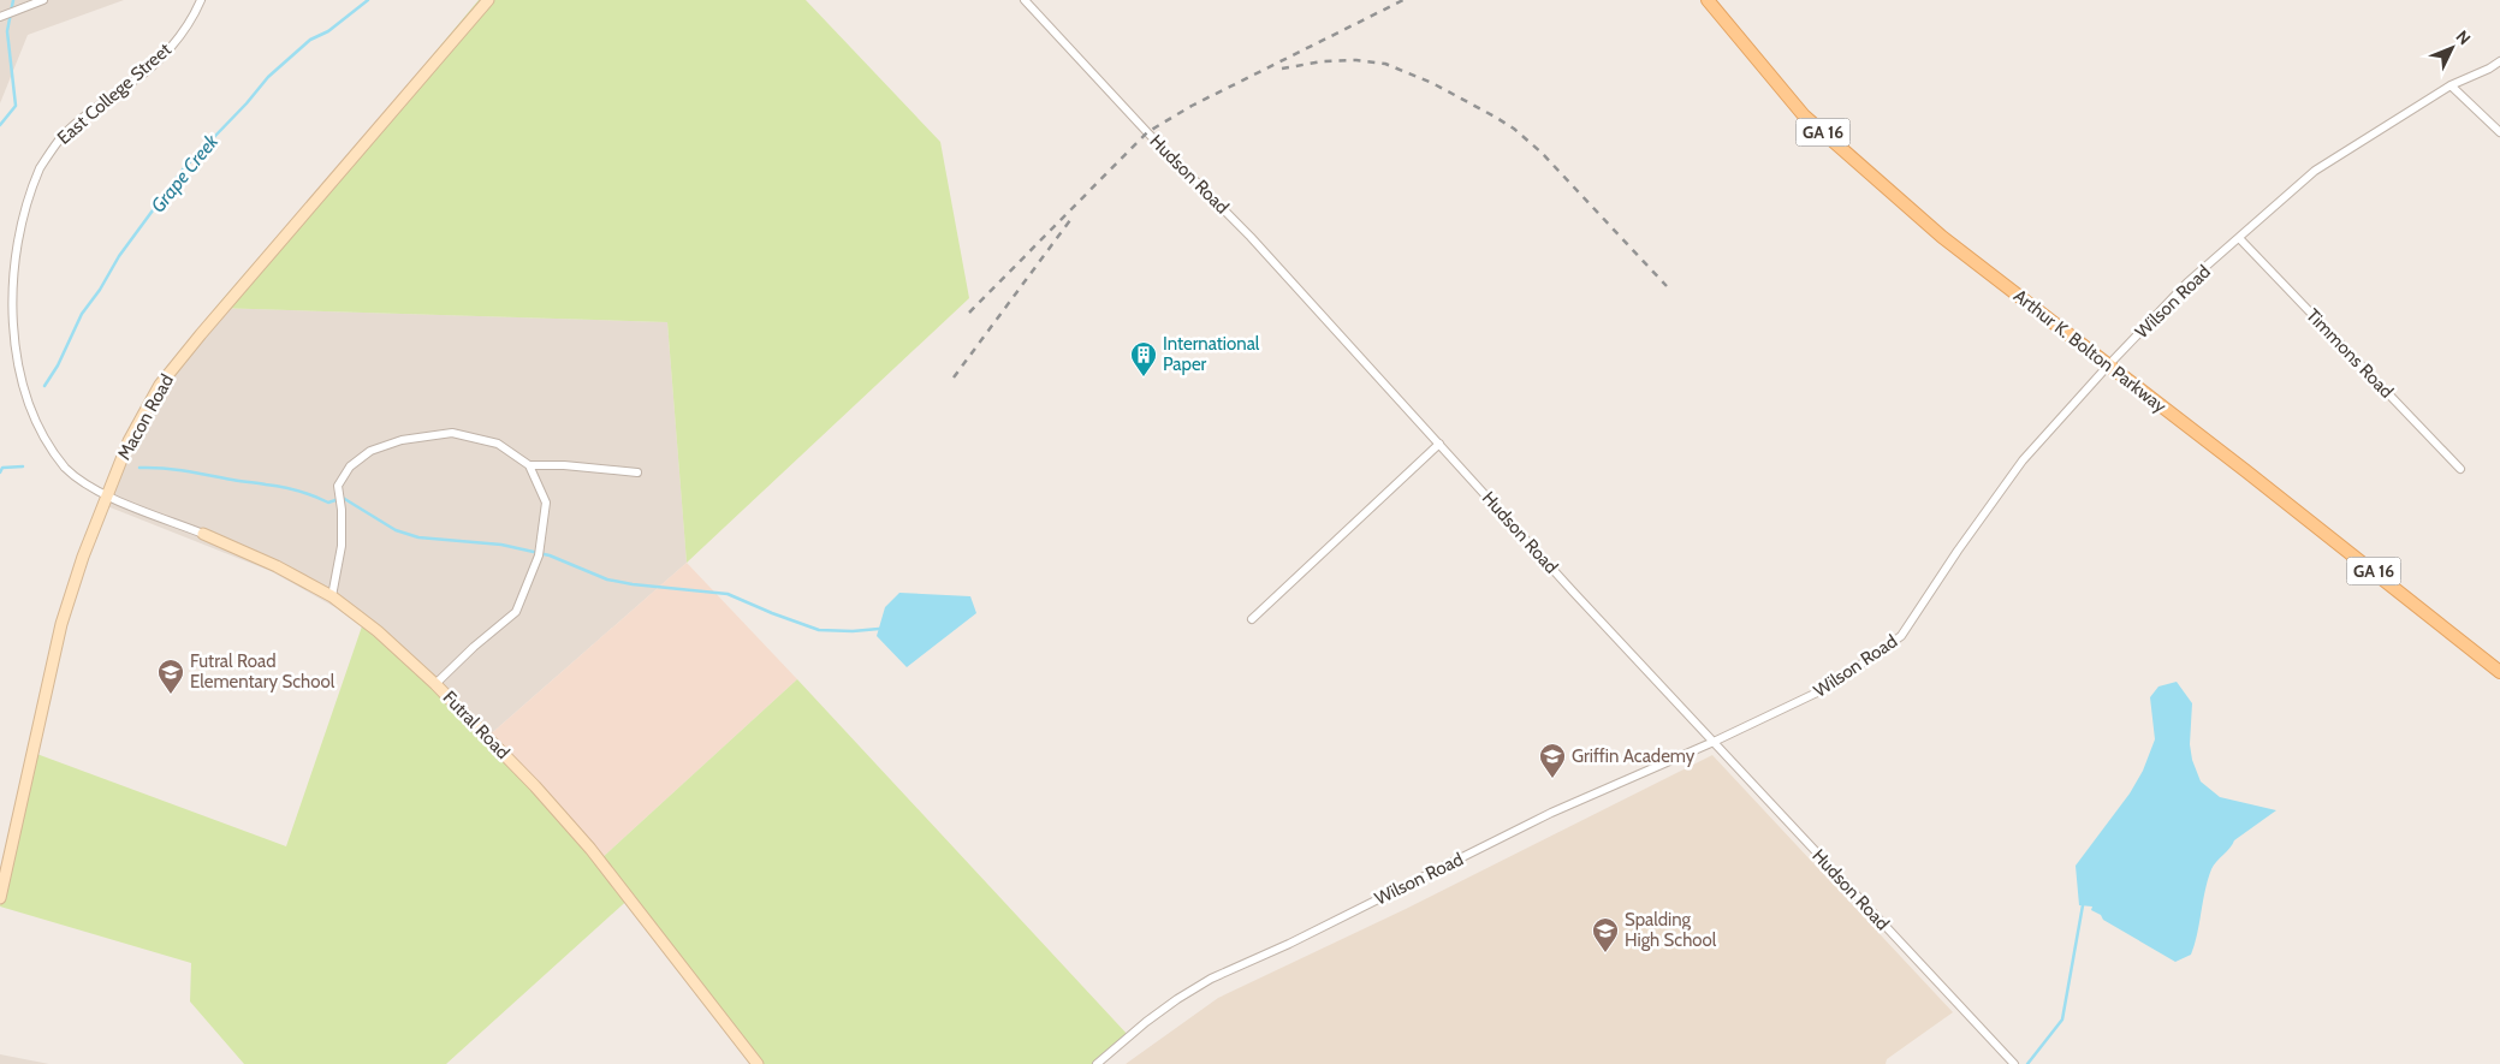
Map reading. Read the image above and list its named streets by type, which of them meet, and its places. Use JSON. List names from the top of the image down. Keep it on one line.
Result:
{"streets":{"main road":["GA 16","Arthur K. Bolton Parkway","Macon Road","Futral Road"],"street":["East College Street","Hudson Road","Wilson Road","Timmons Road"]},"crossings":[["Hudson Road","Wilson Road"],["Wilson Road","Arthur K. Bolton Parkway"],["Wilson Road","Timmons Road"],["Macon Road","Futral Road"]],"water":["Grape Creek"],"places":{"building":["International Paper"],"school or university":["Futral Road Elementary School","Griffin Academy","Spalding High School"]},"north":"top right"}
